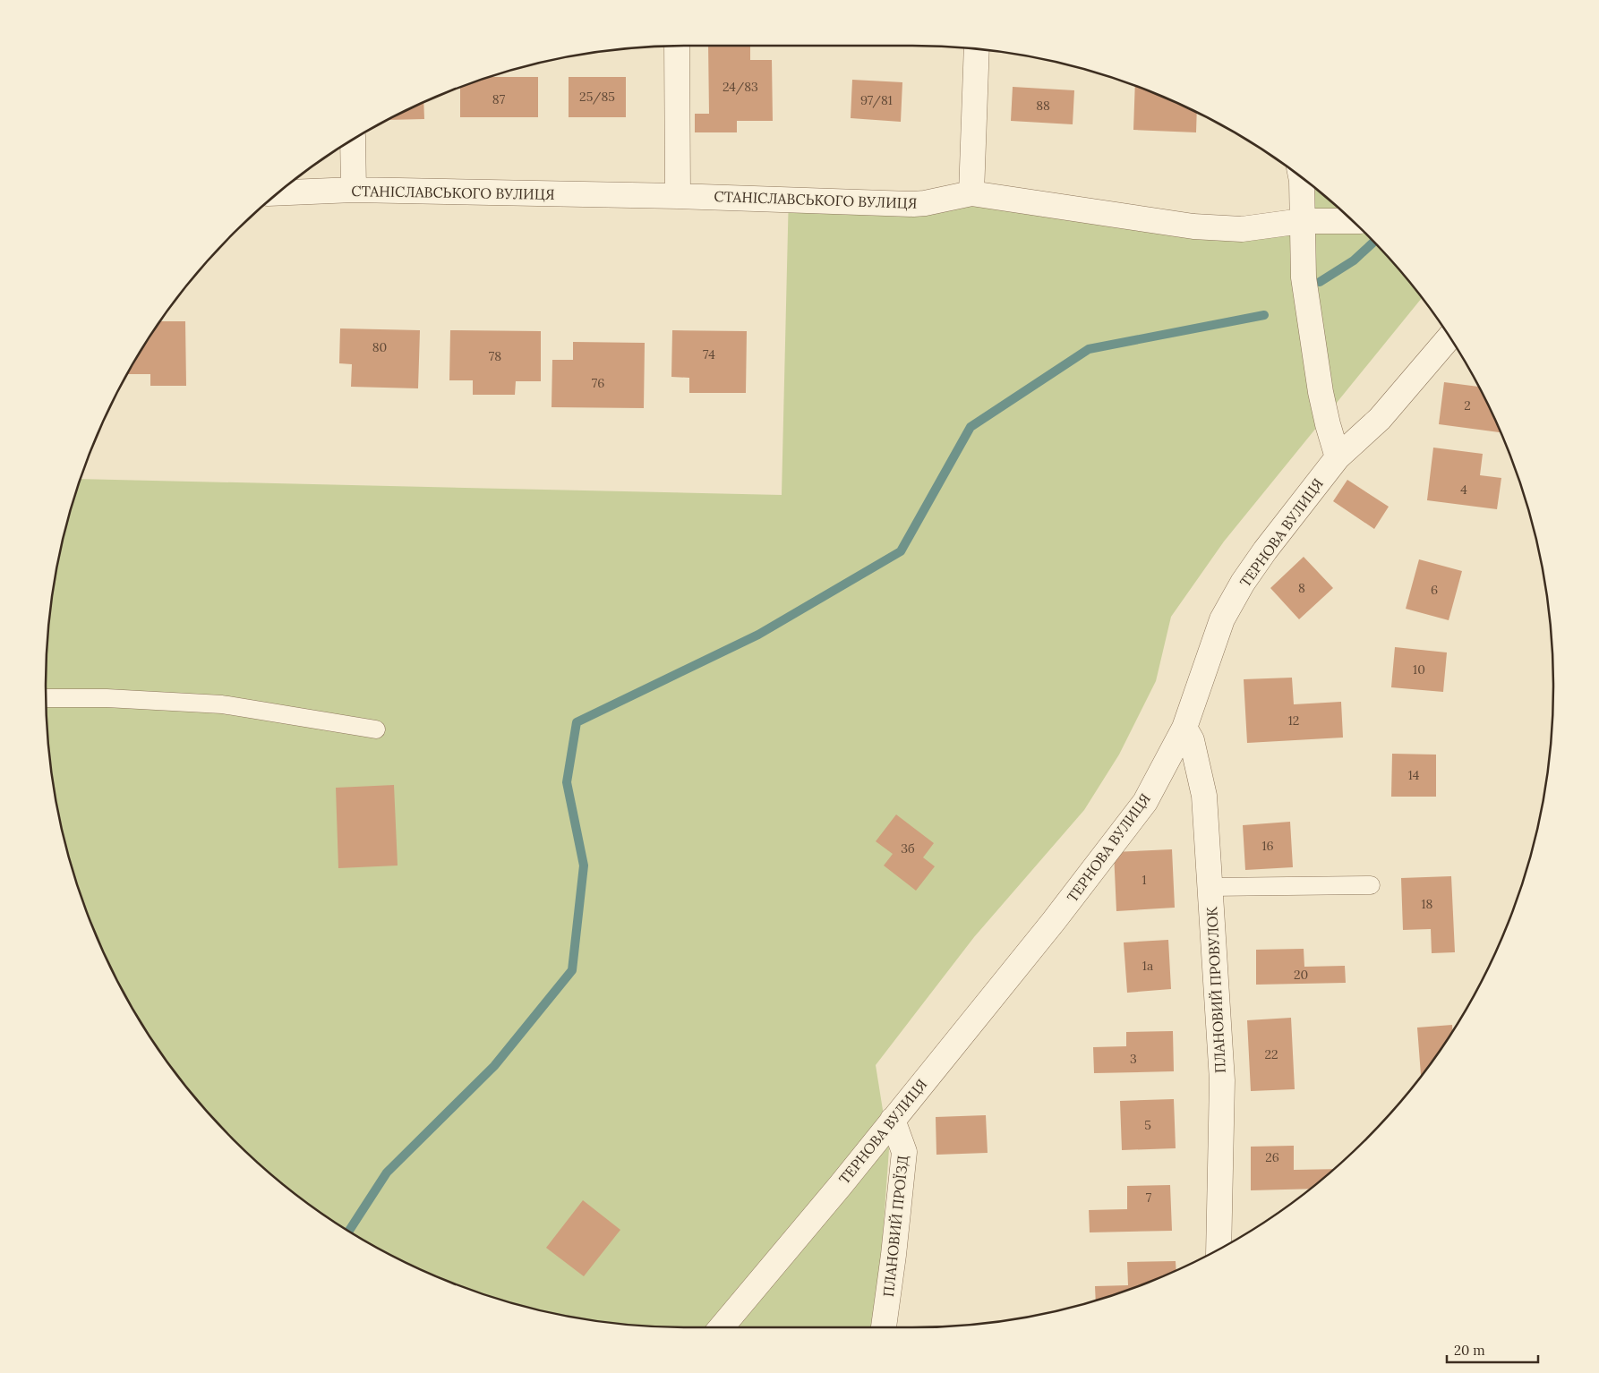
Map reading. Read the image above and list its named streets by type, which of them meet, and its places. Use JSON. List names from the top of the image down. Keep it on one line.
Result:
{"streets":{"street":["СТАНІСЛАВСЬКОГО ВУЛИЦЯ","ТЕРНОВА ВУЛИЦЯ","ПЛАНОВИЙ ПРОВУЛОК","ПЛАНОВИЙ ПРОЇЗД"]},"crossings":[["ТЕРНОВА ВУЛИЦЯ","ПЛАНОВИЙ ПРОВУЛОК"],["ТЕРНОВА ВУЛИЦЯ","ПЛАНОВИЙ ПРОЇЗД"]],"house_numbers":["24/83","25/85","87","97/81","88","80","74","78","76","2","4","8","6","10","12","14","16","3б","1","18","1а","20","22","3","5","26","7"],"scale_bar":"20 m"}
